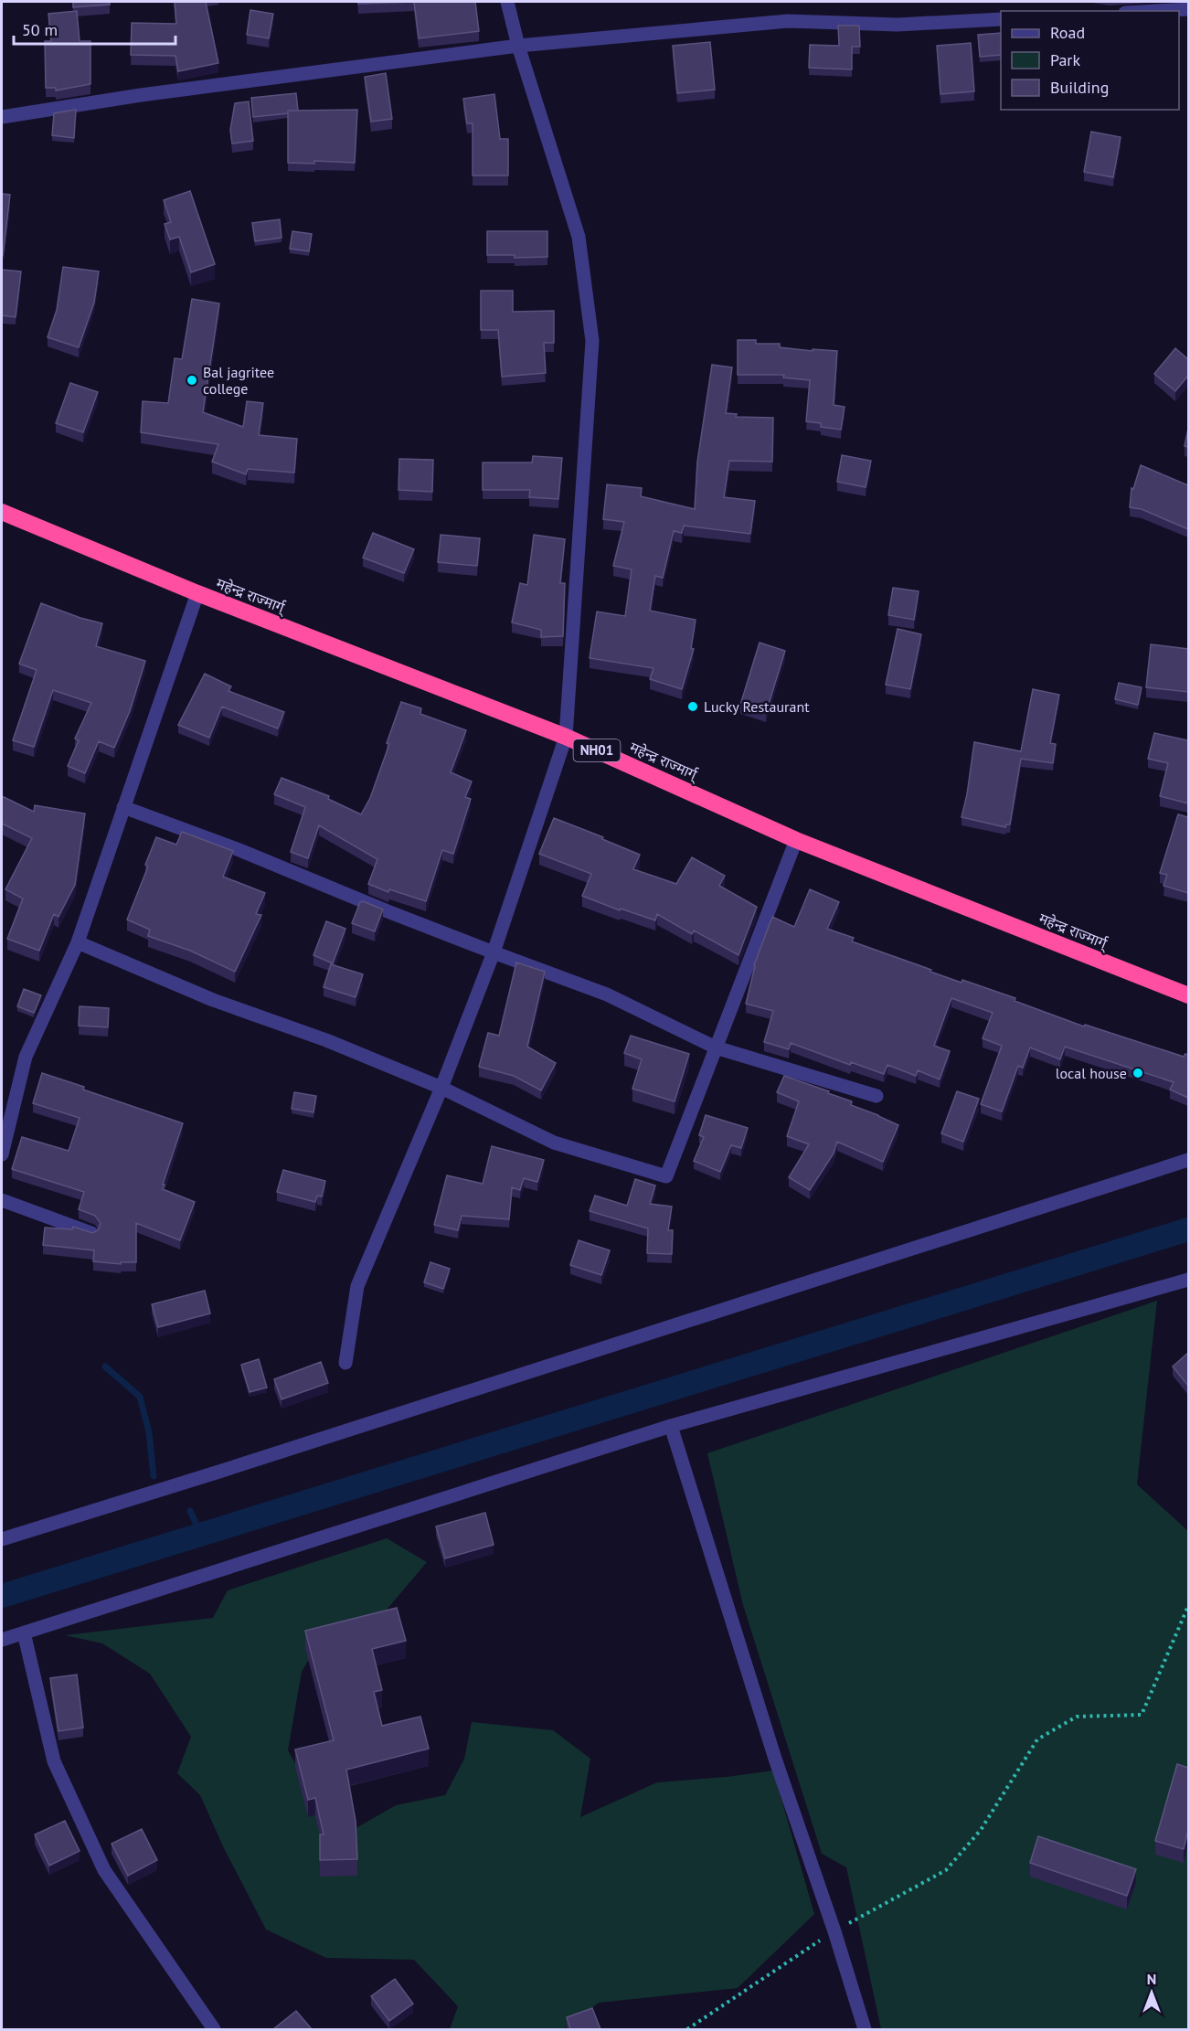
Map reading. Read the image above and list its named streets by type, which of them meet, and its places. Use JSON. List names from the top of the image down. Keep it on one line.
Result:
{"streets":{"highway":["महेन्द्र राज्मार्ग्","NH01"]},"places":["Bal jagritee college","Lucky Restaurant","local house"],"legend":["Road","Park","Building"],"scale_bar":"50 m","north":"top"}
